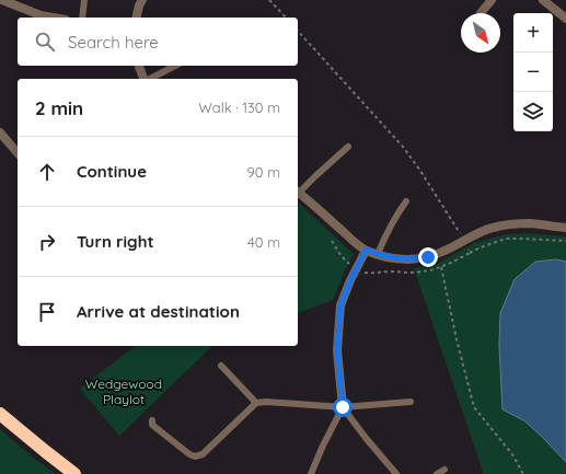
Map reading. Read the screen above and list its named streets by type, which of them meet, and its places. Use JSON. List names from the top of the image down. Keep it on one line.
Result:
{"parks":["Wedgewood Playlot"],"north":"bottom right","page":{"map_buttons":["+","−"],"search":"Search here","heading":["2 min","Walk · 130 m"],"list":[["Continue","90 m"],["Turn right","40 m"],"Arrive at destination"]}}
